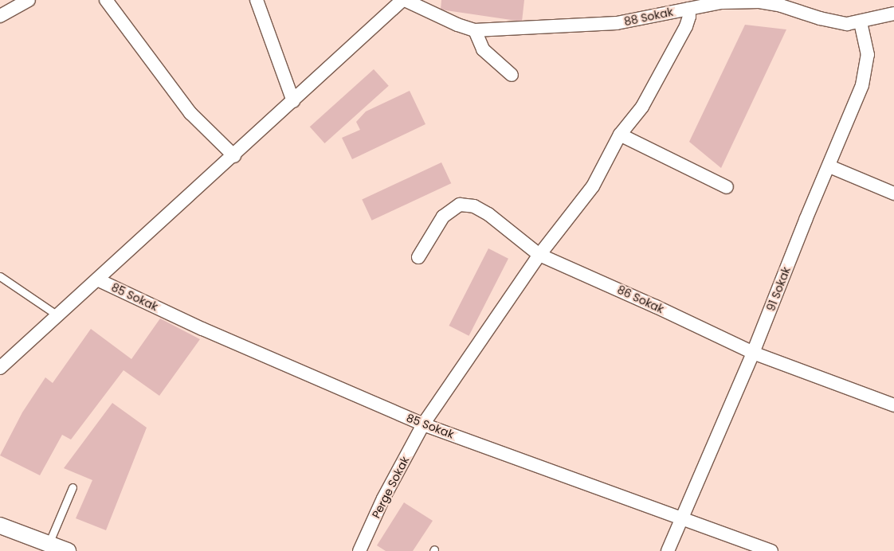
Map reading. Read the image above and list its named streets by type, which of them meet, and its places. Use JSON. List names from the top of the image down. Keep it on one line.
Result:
{"streets":{"street":["88 Sokak","91 Sokak","85 Sokak","86 Sokak","Perge Sokak"]},"crossings":[["88 Sokak","91 Sokak"],["88 Sokak","Perge Sokak"],["91 Sokak","85 Sokak"],["91 Sokak","86 Sokak"],["85 Sokak","Perge Sokak"],["86 Sokak","Perge Sokak"]]}
